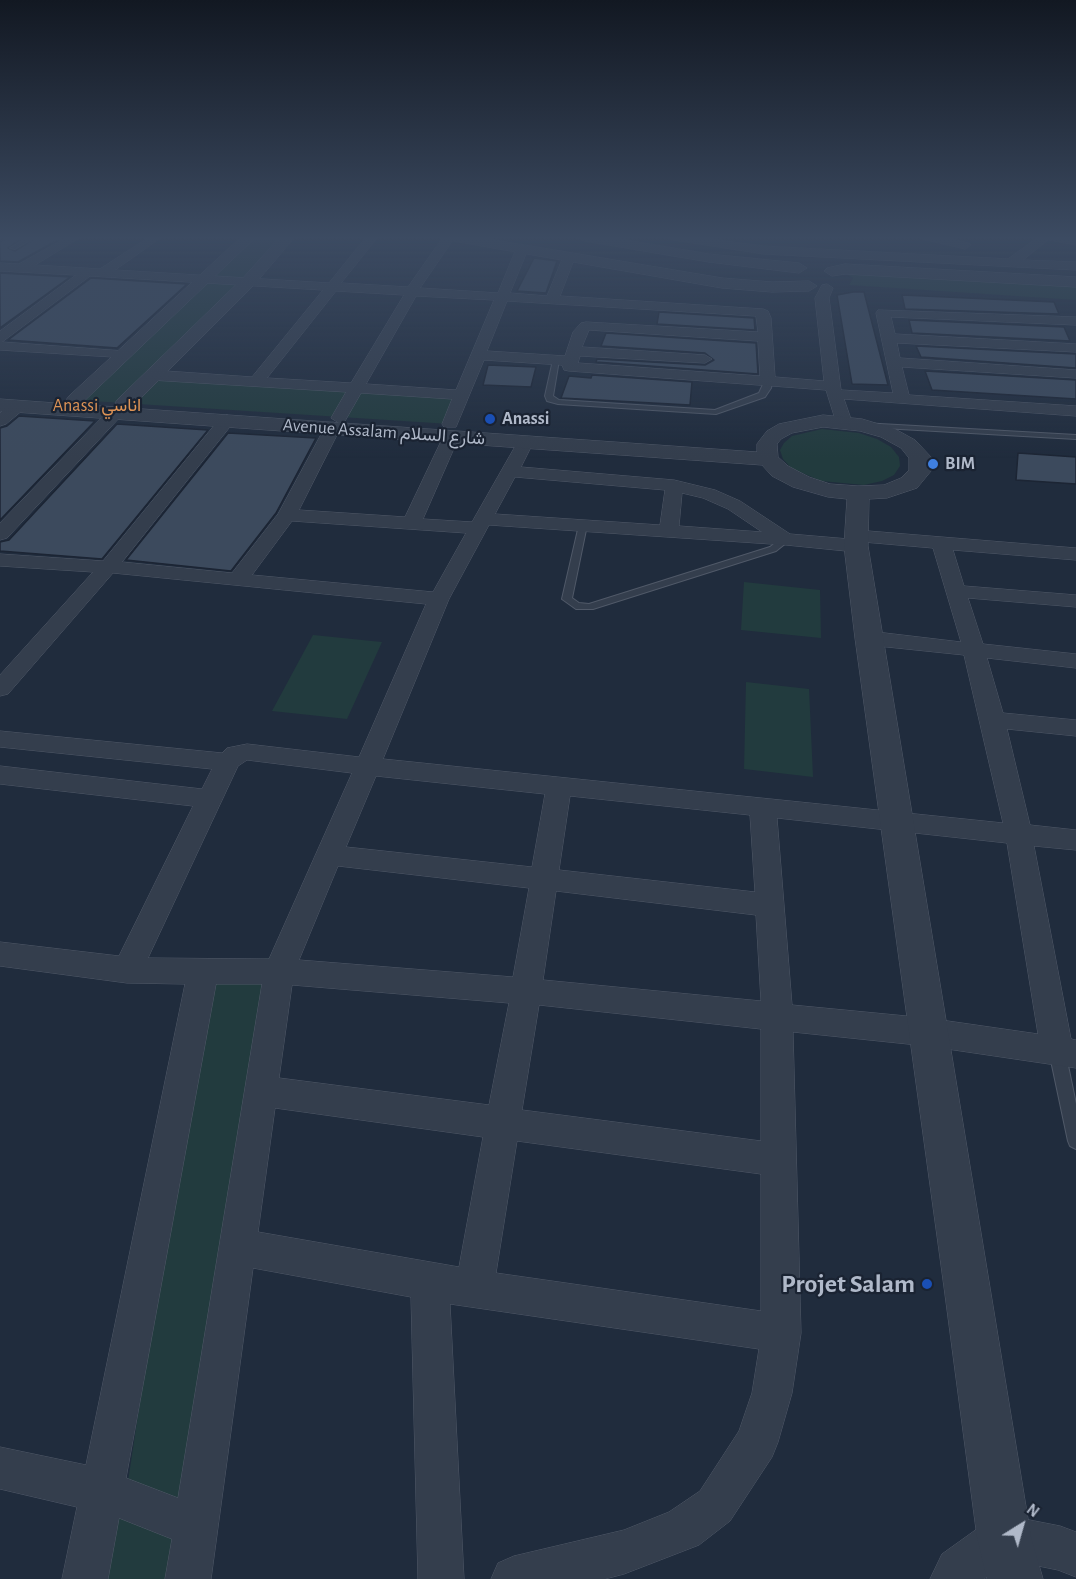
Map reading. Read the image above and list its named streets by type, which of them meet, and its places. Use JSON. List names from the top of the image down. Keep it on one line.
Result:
{"streets":{"street":["Avenue Assalam شارع السلام"]},"districts":["Anassi اناسي"],"places":["Anassi","BIM","Projet Salam"],"north":"top right"}
